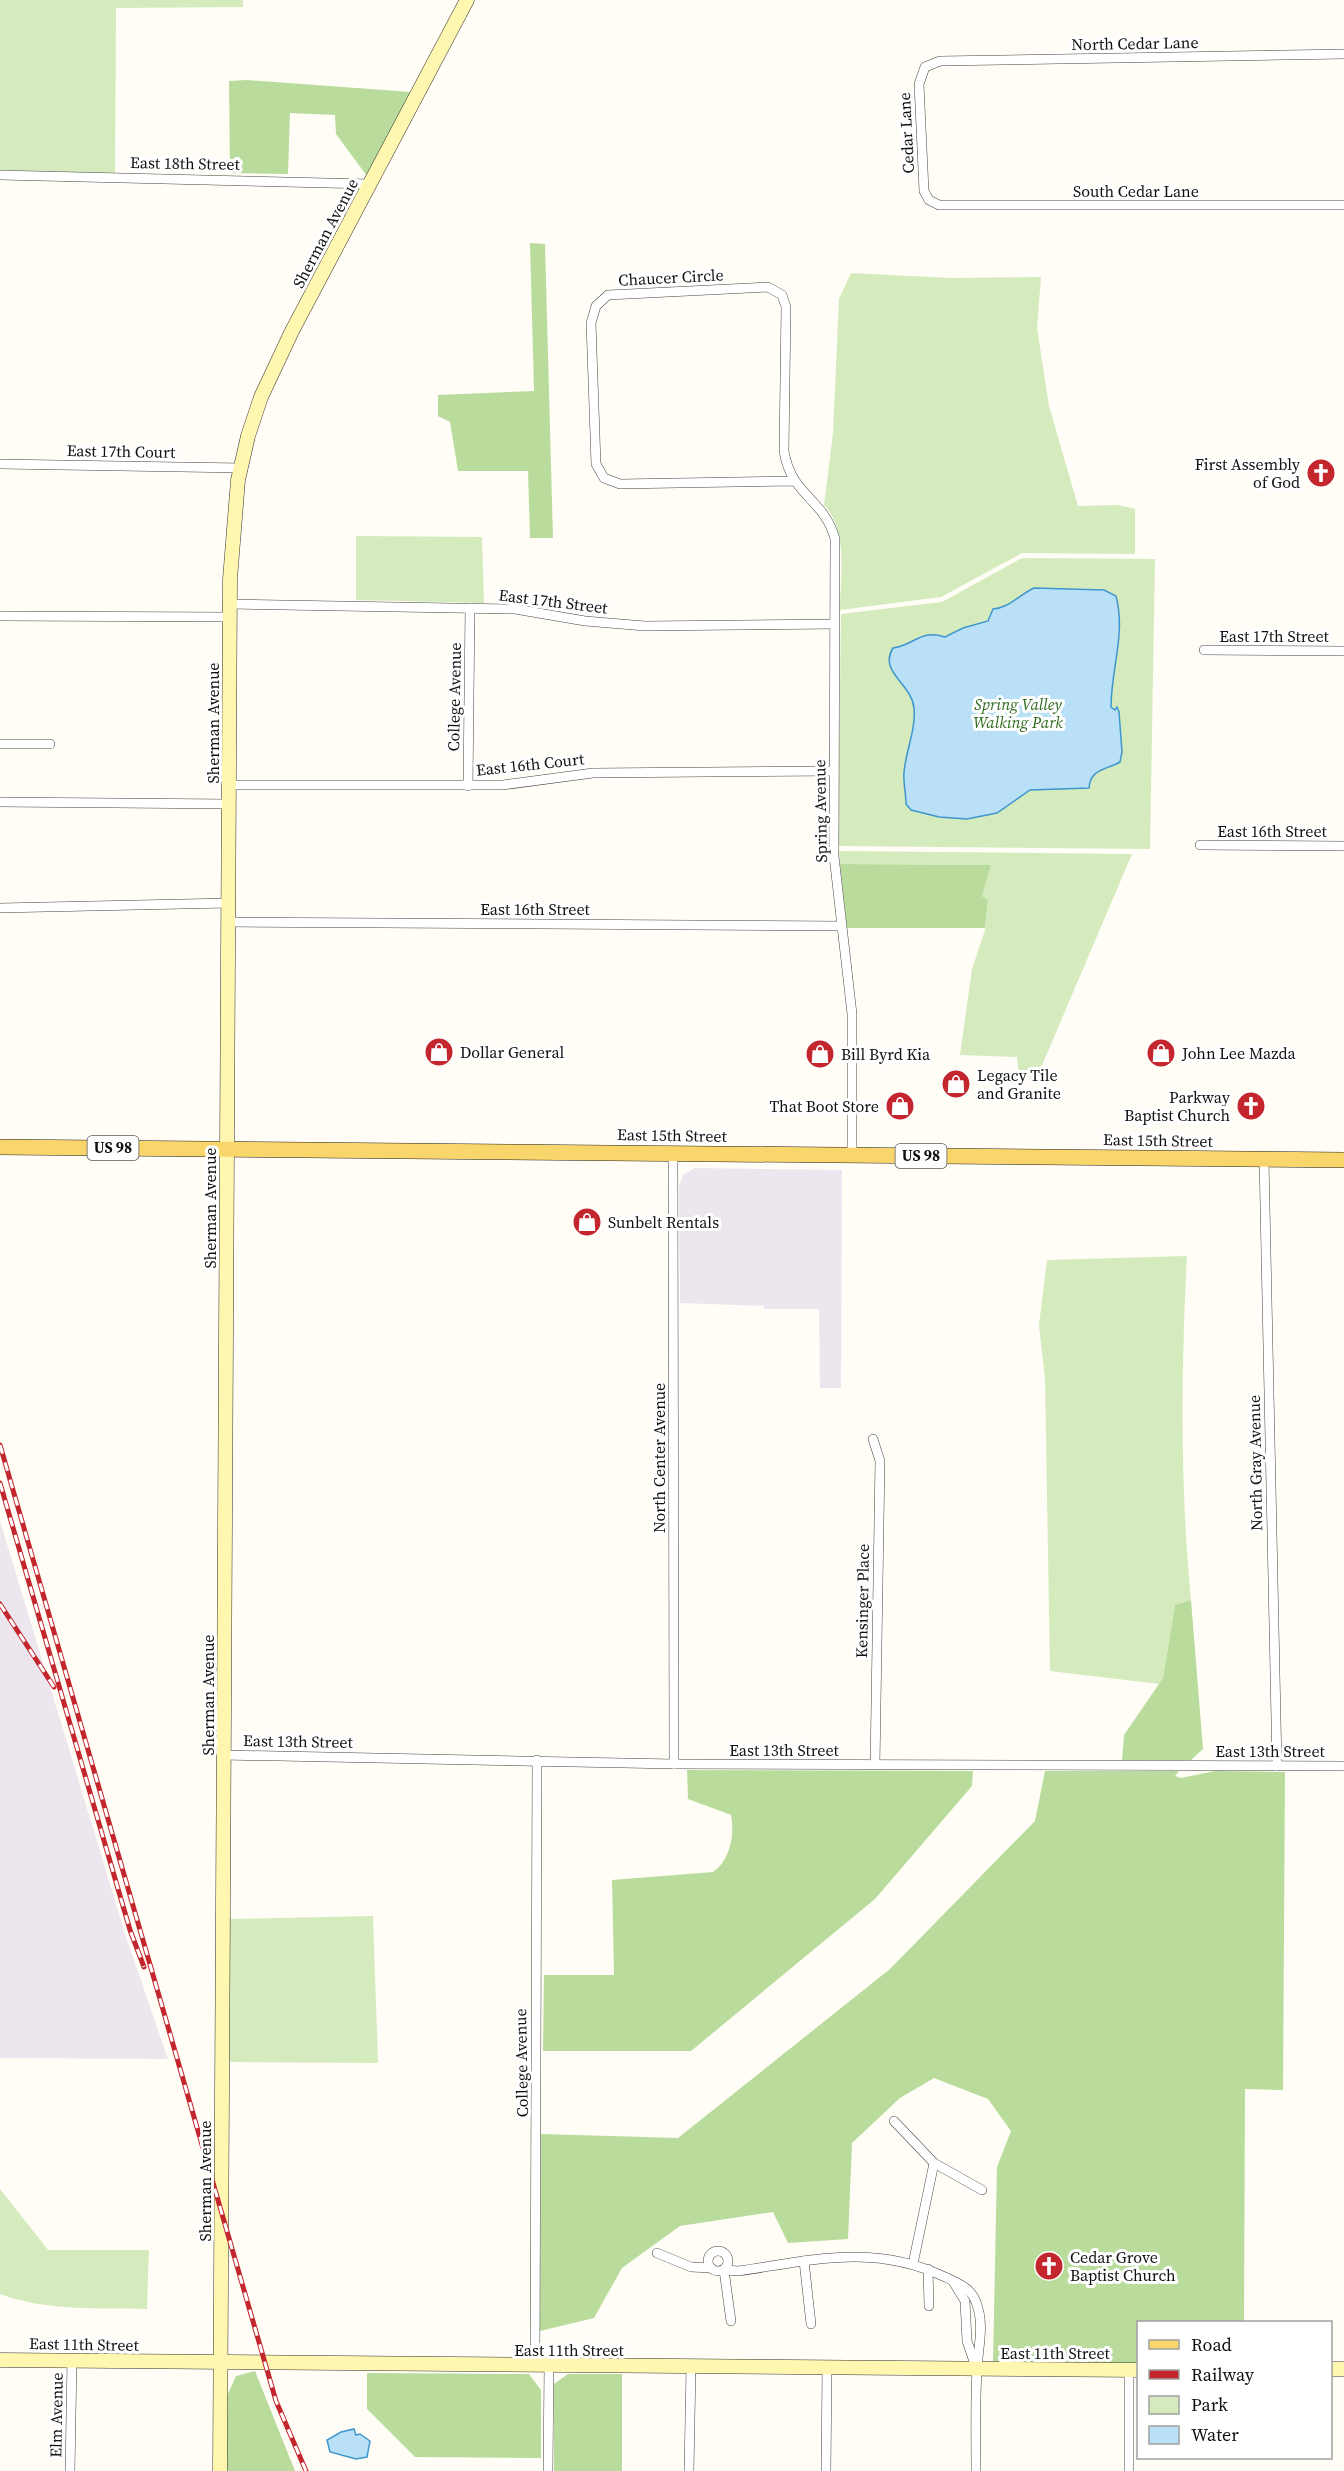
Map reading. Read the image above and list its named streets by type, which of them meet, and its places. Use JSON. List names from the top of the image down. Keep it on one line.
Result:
{"streets":{"main road":["East 15th Street","US 98"],"street":["North Cedar Lane","Cedar Lane","East 18th Street","South Cedar Lane","Sherman Avenue","Chaucer Circle","East 17th Court","East 17th Street","College Avenue","East 16th Court","Spring Avenue","East 16th Street","North Center Avenue","North Gray Avenue","Kensinger Place","East 13th Street","East 11th Street","Elm Avenue"]},"crossings":[["North Cedar Lane","Cedar Lane"],["Cedar Lane","South Cedar Lane"],["East 18th Street","Sherman Avenue"],["Sherman Avenue","East 17th Court"],["Sherman Avenue","East 17th Street"],["Sherman Avenue","East 16th Court"],["Sherman Avenue","East 16th Street"],["Sherman Avenue","East 15th Street"],["Sherman Avenue","East 13th Street"],["Sherman Avenue","East 11th Street"],["Chaucer Circle","Spring Avenue"],["East 17th Street","College Avenue"],["East 17th Street","Spring Avenue"],["College Avenue","East 16th Court"],["College Avenue","East 13th Street"],["College Avenue","East 11th Street"],["East 16th Court","Spring Avenue"],["Spring Avenue","East 16th Street"],["Spring Avenue","East 15th Street"],["East 15th Street","North Center Avenue"],["East 15th Street","North Gray Avenue"],["North Center Avenue","East 13th Street"],["North Gray Avenue","East 13th Street"],["Kensinger Place","East 13th Street"],["East 11th Street","Elm Avenue"]],"parks":["Spring Valley Walking Park"],"places":{"church":["First Assembly of God","Parkway Baptist Church","Cedar Grove Baptist Church"],"shop":["Dollar General","John Lee Mazda","Bill Byrd Kia","Legacy Tile and Granite","That Boot Store","Sunbelt Rentals"]},"legend":["Road","Railway","Park","Water"]}
